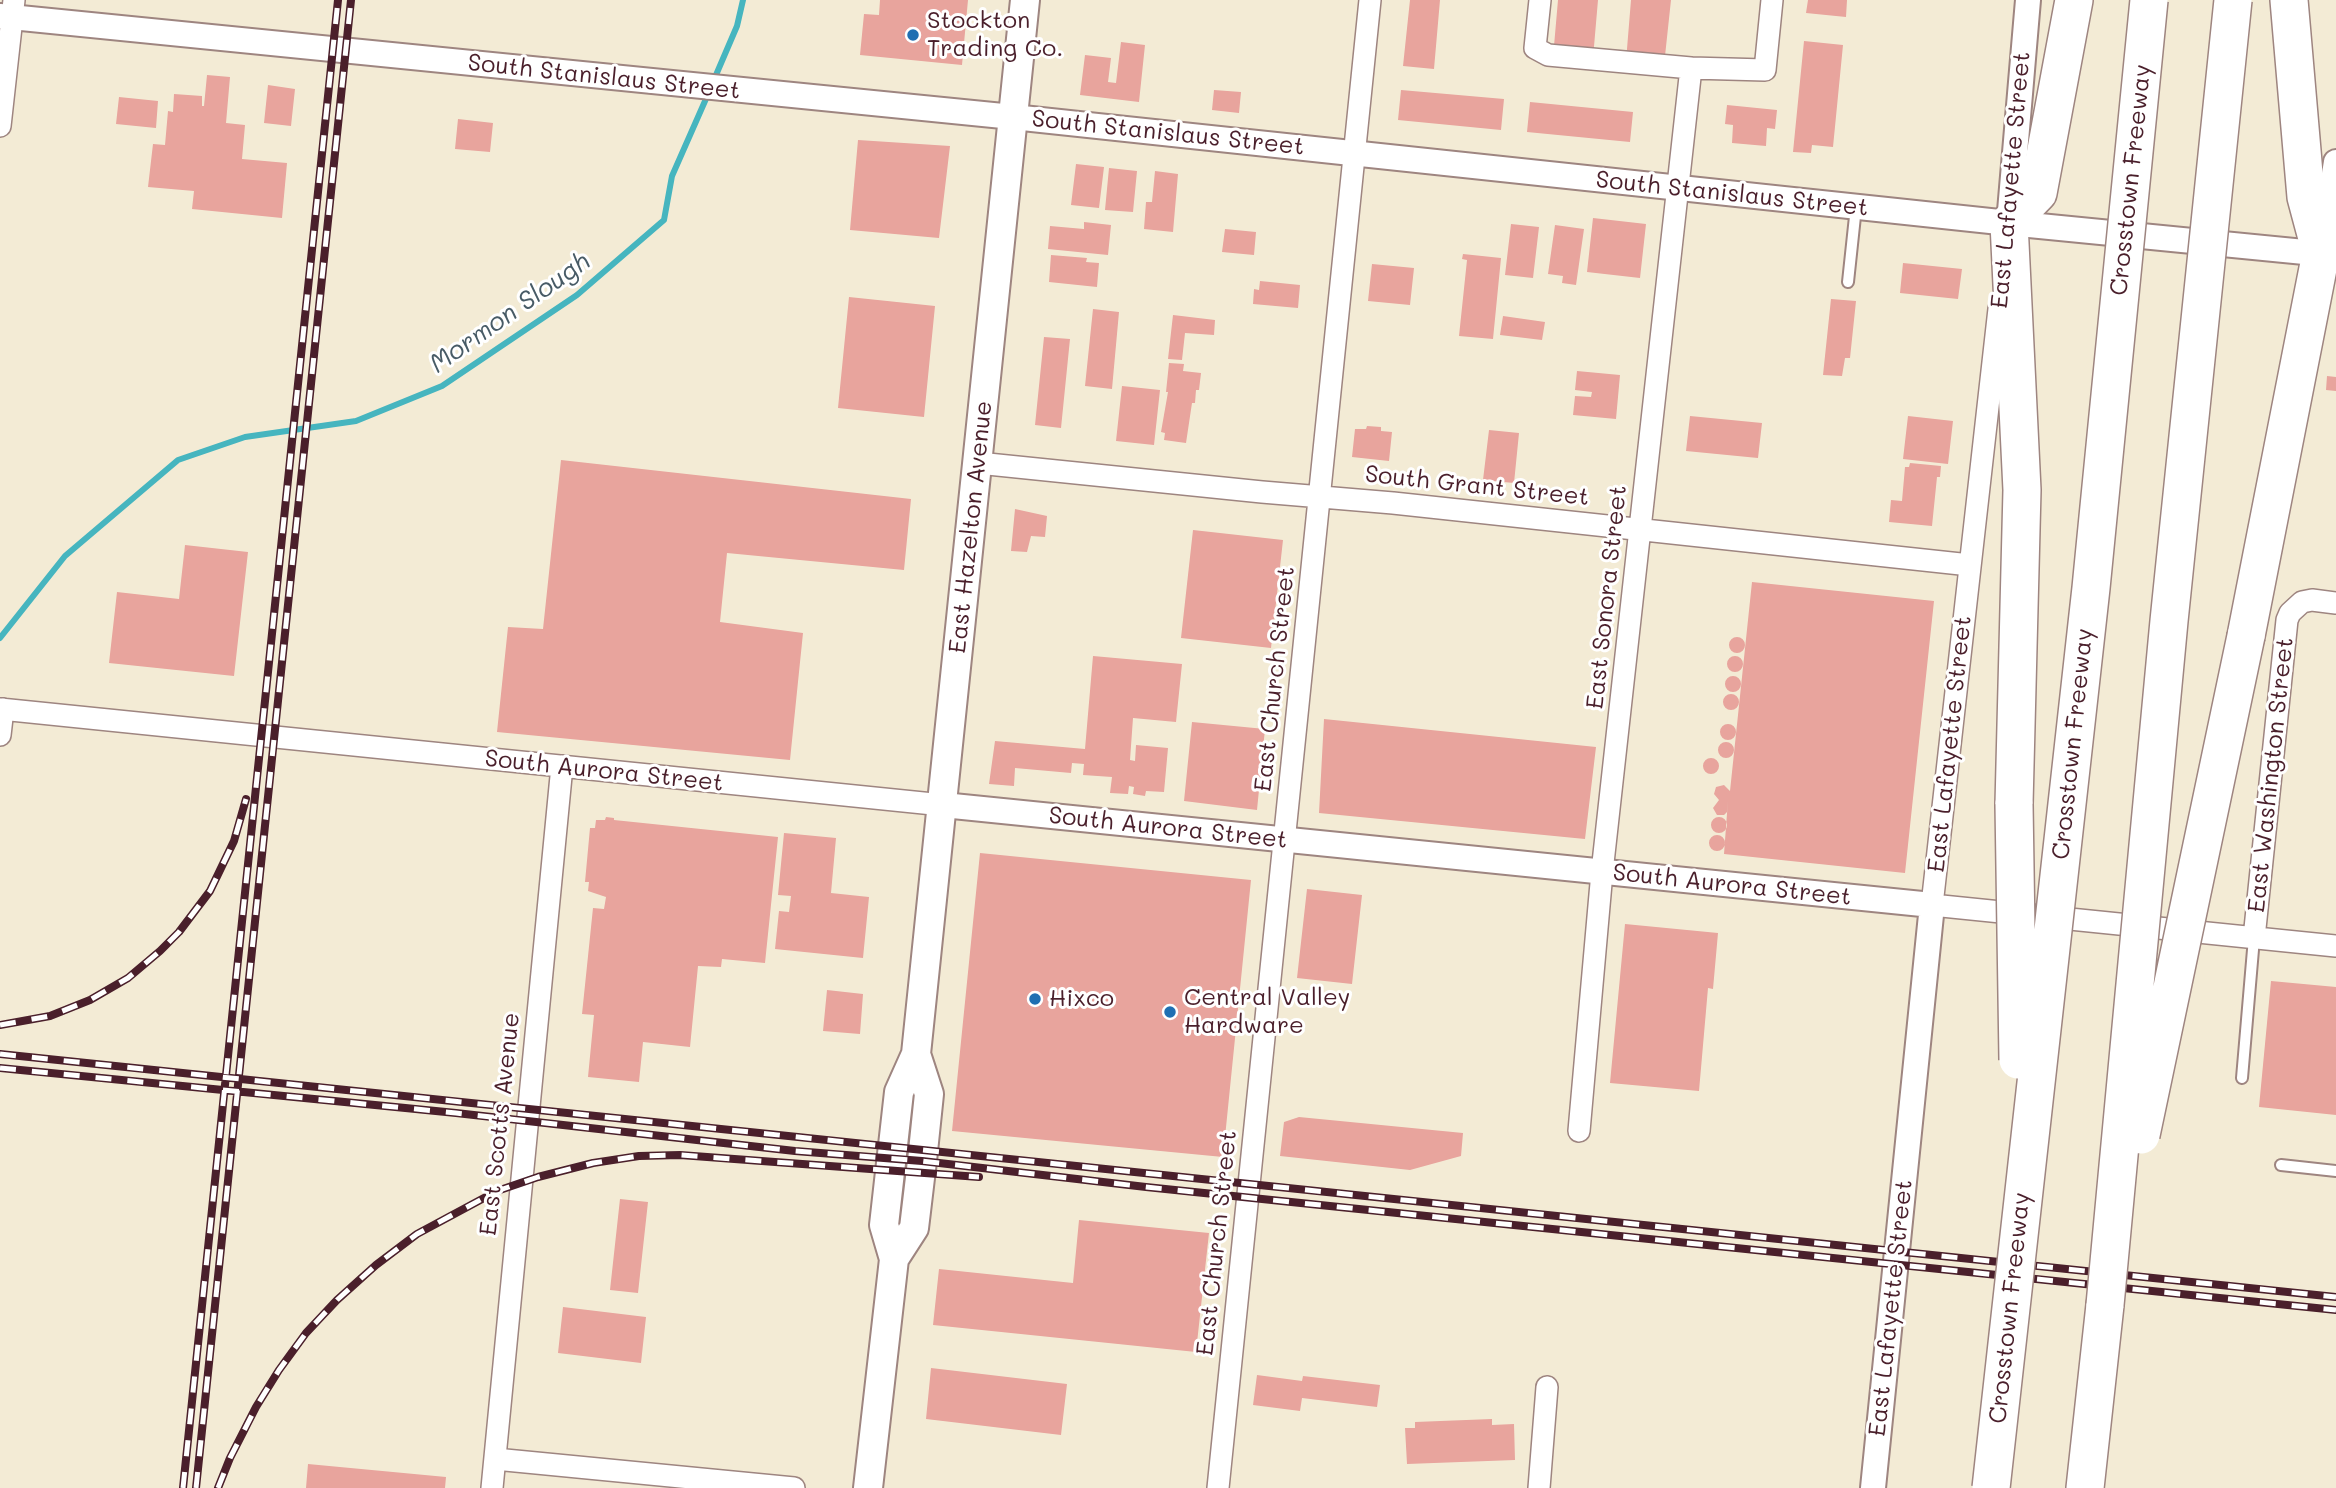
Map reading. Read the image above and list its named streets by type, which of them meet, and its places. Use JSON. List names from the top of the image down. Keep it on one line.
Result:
{"streets":{"highway":["Crosstown Freeway"],"main road":["East Hazelton Avenue"],"street":["South Stanislaus Street","East Lafayette Street","South Grant Street","East Sonora Street","East Church Street","South Aurora Street","East Washington Street","East Scotts Avenue"]},"crossings":[["South Stanislaus Street","East Lafayette Street"],["South Stanislaus Street","East Hazelton Avenue"],["South Stanislaus Street","East Sonora Street"],["South Stanislaus Street","East Church Street"],["East Lafayette Street","South Grant Street"],["East Lafayette Street","South Aurora Street"],["South Grant Street","East Hazelton Avenue"],["South Grant Street","East Sonora Street"],["South Grant Street","East Church Street"],["East Hazelton Avenue","South Aurora Street"],["East Sonora Street","South Aurora Street"],["East Church Street","South Aurora Street"],["South Aurora Street","East Washington Street"],["South Aurora Street","East Scotts Avenue"]],"water":["Mormon Slough"],"places":["Stockton Trading Co.","Hixco","Central Valley Hardware"]}
